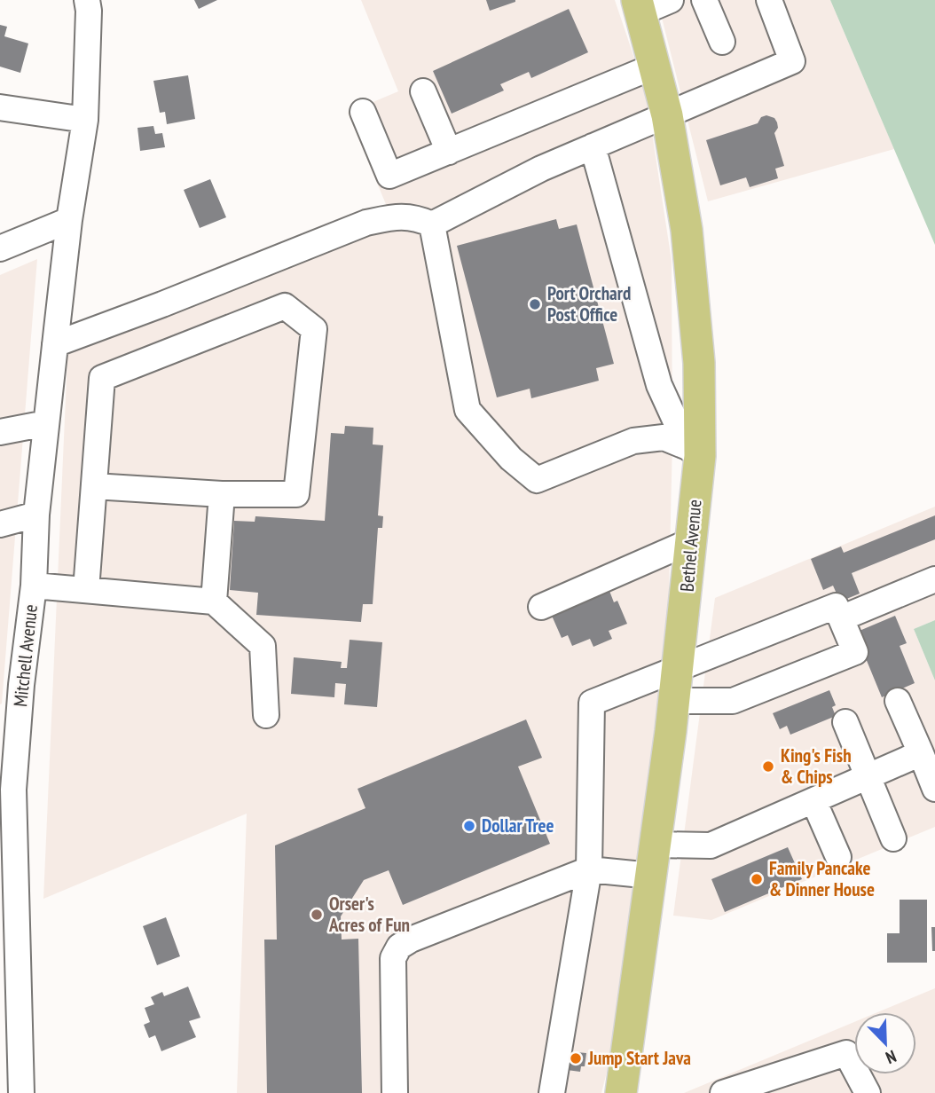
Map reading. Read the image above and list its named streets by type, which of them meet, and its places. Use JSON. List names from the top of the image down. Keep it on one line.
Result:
{"streets":{"main road":["Bethel Avenue"],"street":["Mitchell Avenue"]},"places":["Port Orchard Post Office","King's Fish & Chips","Dollar Tree","Family Pancake & Dinner House","Orser's Acres of Fun","Jump Start Java"],"north":"bottom right"}
